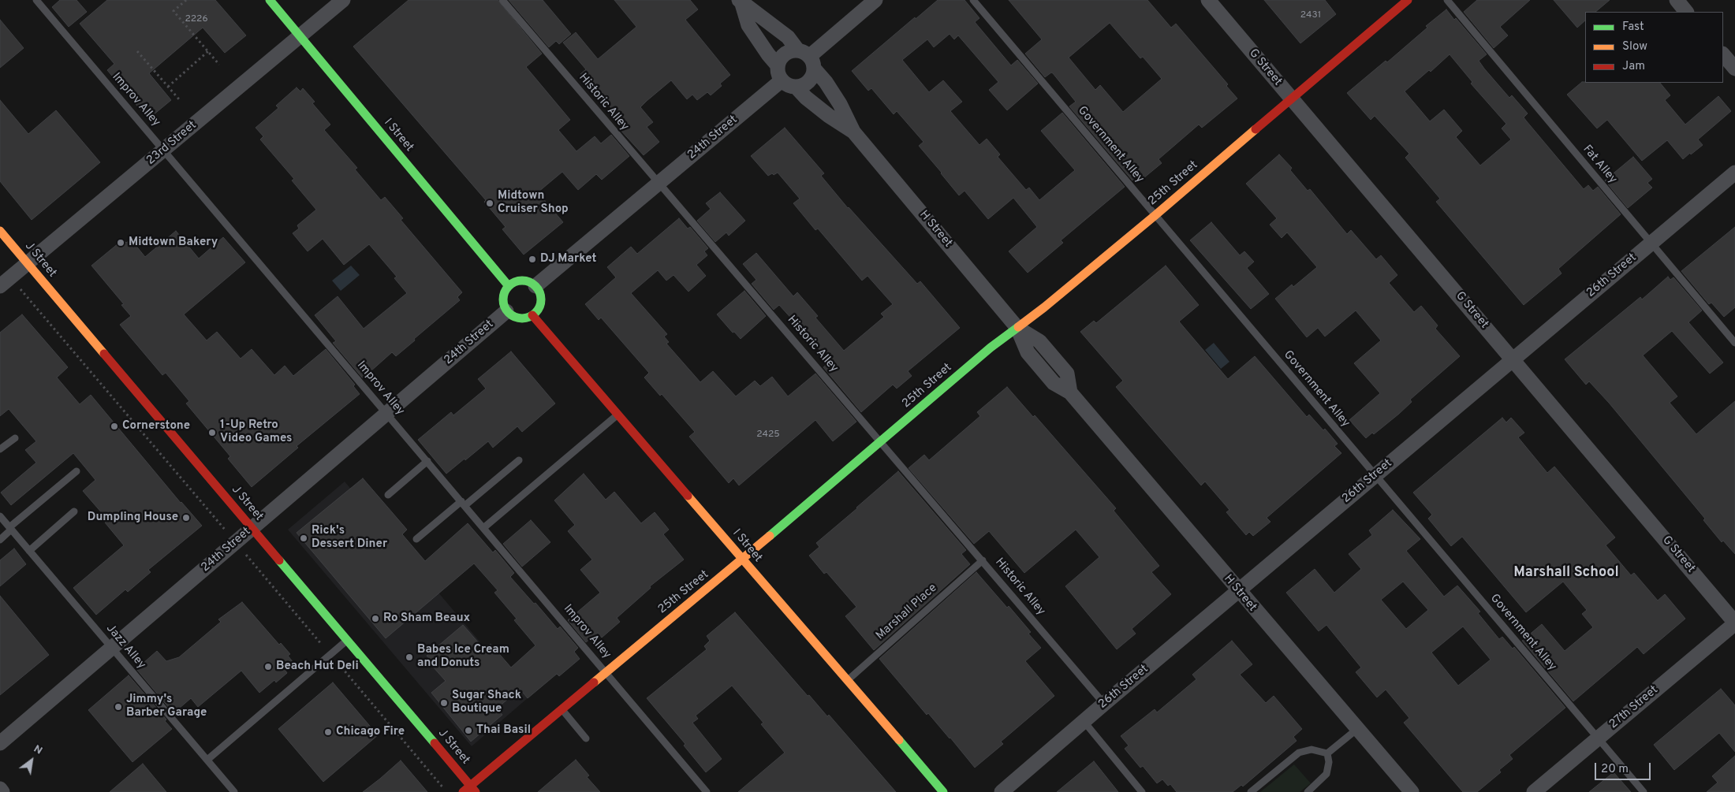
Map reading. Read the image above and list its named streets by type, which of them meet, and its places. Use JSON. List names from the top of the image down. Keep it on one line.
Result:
{"streets":{"street":["G Street","I Street","24th Street","23rd Street","25th Street","H Street","J Street","26th Street","27th Street"],"lane":["Improv Alley","Historic Alley","Government Alley","Fat Alley","Marshall Place","Jazz Alley"]},"crossings":[["G Street","25th Street"],["G Street","26th Street"],["G Street","27th Street"],["Improv Alley","24th Street"],["Improv Alley","23rd Street"],["Improv Alley","25th Street"],["Historic Alley","24th Street"],["Historic Alley","25th Street"],["Historic Alley","26th Street"],["Historic Alley","Marshall Place"],["I Street","24th Street"],["I Street","23rd Street"],["I Street","25th Street"],["I Street","Marshall Place"],["24th Street","H Street"],["24th Street","J Street"],["24th Street","Jazz Alley"],["23rd Street","J Street"],["Government Alley","25th Street"],["Government Alley","26th Street"],["Government Alley","27th Street"],["Fat Alley","26th Street"],["25th Street","H Street"],["25th Street","J Street"],["H Street","26th Street"]],"districts":["Marshall School"],"places":["Midtown Cruiser Shop","Midtown Bakery","DJ Market","Cornerstone","1-Up Retro Video Games","Dumpling House","Rick's Dessert Diner","Ro Sham Beaux","Babes Ice Cream and Donuts","Beach Hut Deli","Sugar Shack Boutique","Jimmy's Barber Garage","Thai Basil","Chicago Fire"],"house_numbers":["2431","2226","2425"],"legend":["Fast","Slow","Jam"],"scale_bar":"20 m","north":"top right"}
